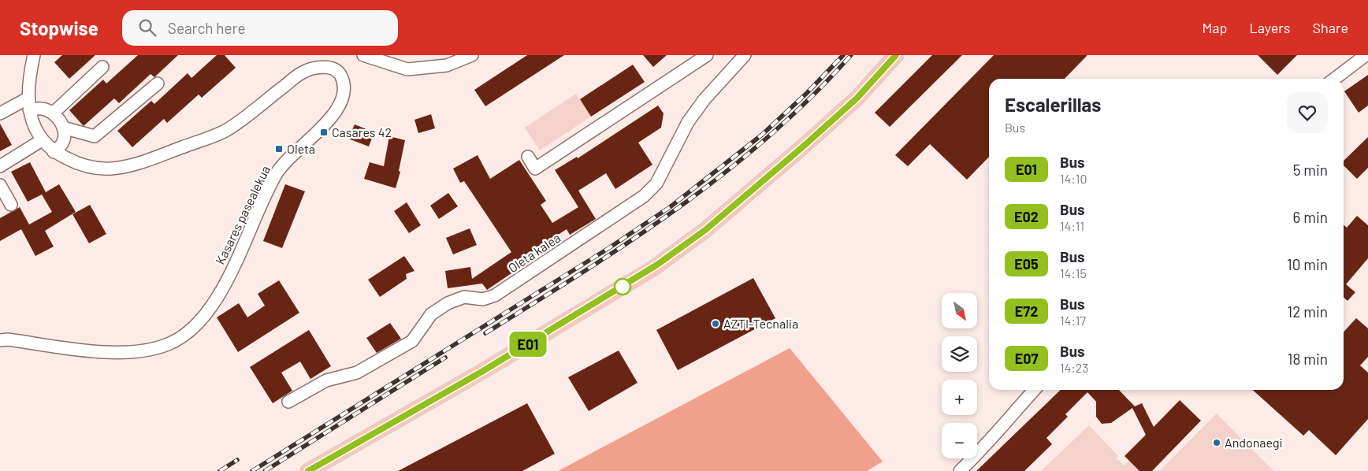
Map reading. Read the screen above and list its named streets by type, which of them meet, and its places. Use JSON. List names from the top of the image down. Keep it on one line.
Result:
{"streets":{"street":["Kasares pasealekua","Oleta kalea"]},"places":{"transit":["Casares 42","Oleta"],"other":["AZTI-Tecnalia","Andonaegi"]},"lines":["bus line E01"],"north":"bottom right","page":{"header":"Stopwise","search":"Search here","nav":["Map","Layers","Share"],"on_map":"E01","heading":["Escalerillas","Bus"],"list":[{"mark":"E01","name":"Bus","note":"14:10","value":"5 min"},{"mark":"E02","name":"Bus","note":"14:11","value":"6 min"},{"mark":"E05","name":"Bus","note":"14:15","value":"10 min"},{"mark":"E72","name":"Bus","note":"14:17","value":"12 min"},{"mark":"E07","name":"Bus","note":"14:23","value":"18 min"}],"map_buttons":["+","−"]}}
